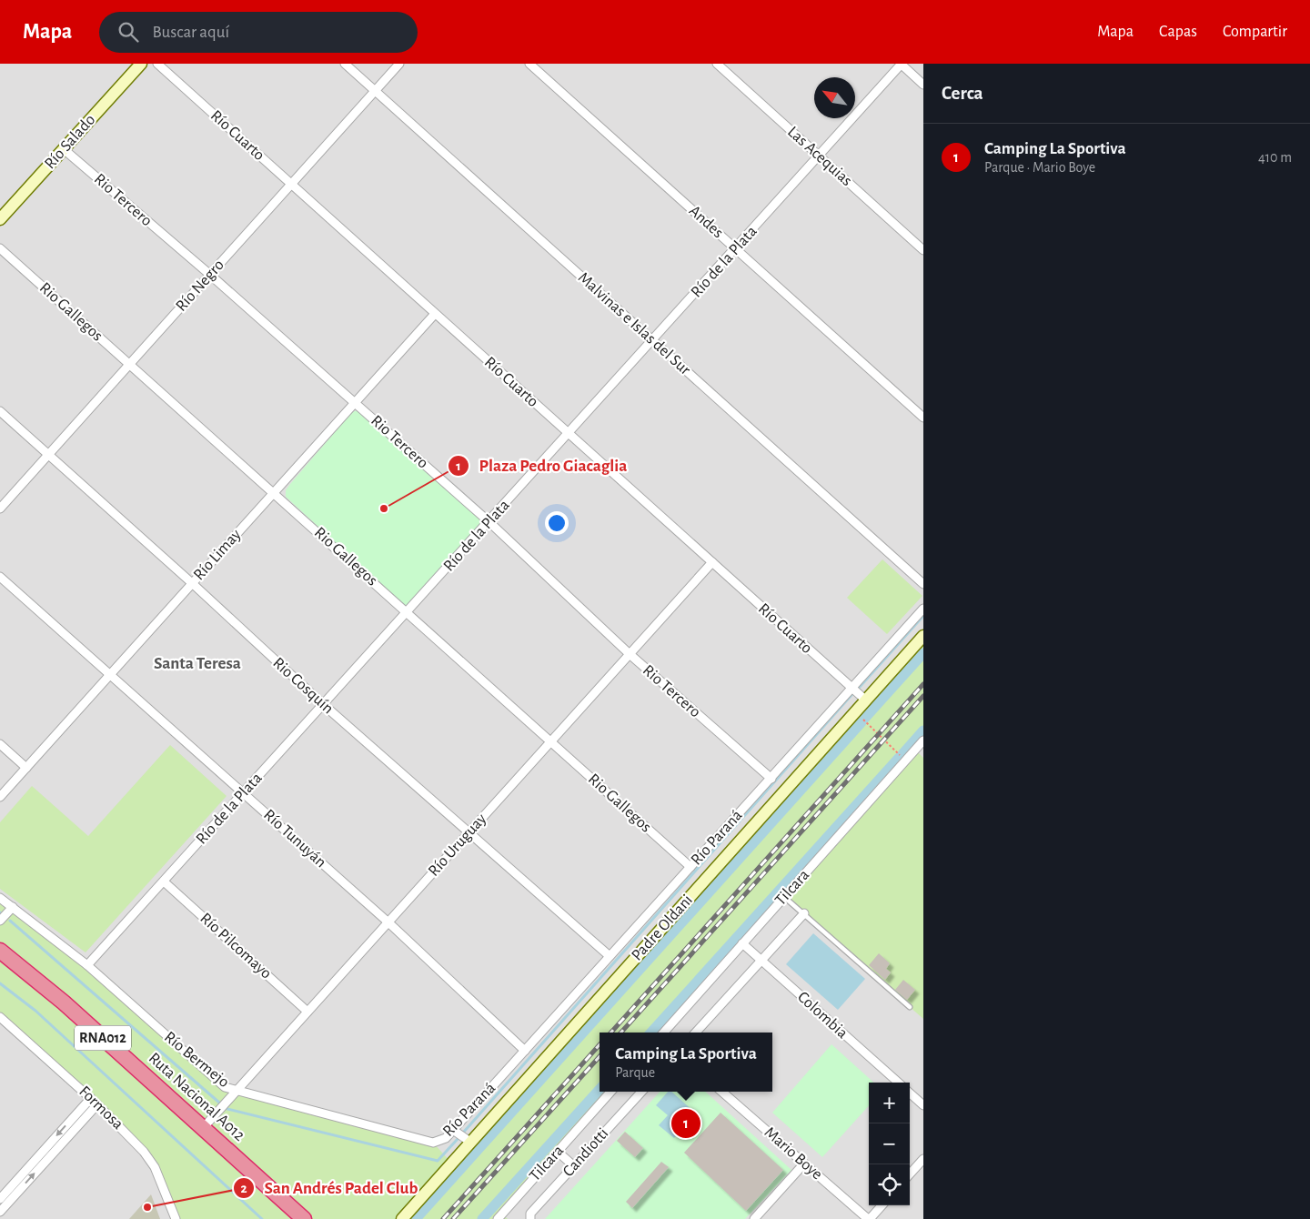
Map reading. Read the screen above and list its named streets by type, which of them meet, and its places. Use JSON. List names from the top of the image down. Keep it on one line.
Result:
{"streets":{"highway":["RNA012","Ruta Nacional A012"],"main road":["Río Salado","Padre Oldani"],"street":["Río Cuarto","Las Acequias","Rio Tercero","Andes","Río de la Plata","Río Negro","Rio Gallegos","Malvinas e Islas del Sur","Río Limay","Rio Cosquín","Río Paraná","Río Tunuyán","Río Uruguay","Tilcara","Río Pilcomayo","Colombia","Río Bermejo","Formosa","Candiotti","Mario Boye"]},"crossings":[["Río Cuarto","Río de la Plata"],["Río Cuarto","Río Negro"],["Río Cuarto","Río Limay"],["Río Cuarto","Río Paraná"],["Río Cuarto","Río Uruguay"],["Río Cuarto","Padre Oldani"],["Río Salado","Rio Tercero"],["Las Acequias","Río de la Plata"],["Rio Tercero","Río de la Plata"],["Rio Tercero","Río Negro"],["Rio Tercero","Río Limay"],["Rio Tercero","Río Paraná"],["Rio Tercero","Río Uruguay"],["Andes","Río de la Plata"],["Río de la Plata","Rio Gallegos"],["Río de la Plata","Malvinas e Islas del Sur"],["Río de la Plata","Rio Cosquín"],["Río de la Plata","Río Tunuyán"],["Río de la Plata","Río Pilcomayo"],["Río de la Plata","Río Bermejo"],["Río Negro","Rio Gallegos"],["Río Negro","Malvinas e Islas del Sur"],["Río Negro","Rio Cosquín"],["Rio Gallegos","Río Limay"],["Rio Gallegos","Río Paraná"],["Rio Gallegos","Río Uruguay"],["Río Limay","Rio Cosquín"],["Río Limay","Río Tunuyán"],["Rio Cosquín","Río Paraná"],["Rio Cosquín","Río Uruguay"],["Río Paraná","Río Tunuyán"],["Río Paraná","Río Bermejo"],["Río Tunuyán","Río Uruguay"],["Río Uruguay","Río Pilcomayo"],["Río Uruguay","Río Bermejo"],["Río Uruguay","Ruta Nacional A012"],["Tilcara","Colombia"]],"districts":["Santa Teresa"],"places":["Plaza Pedro Giacaglia","San Andrés Padel Club"],"north":"top left","page":{"header":"Mapa","search":"Buscar aquí","nav":["Mapa","Capas","Compartir"],"heading":"Cerca","list":[{"mark":"1","name":"Camping La Sportiva","note":"Parque · Mario Boye","value":"410 m"}],"popup":["Camping La Sportiva","Parque"],"map_buttons":["+","−"],"pins":"1"}}
